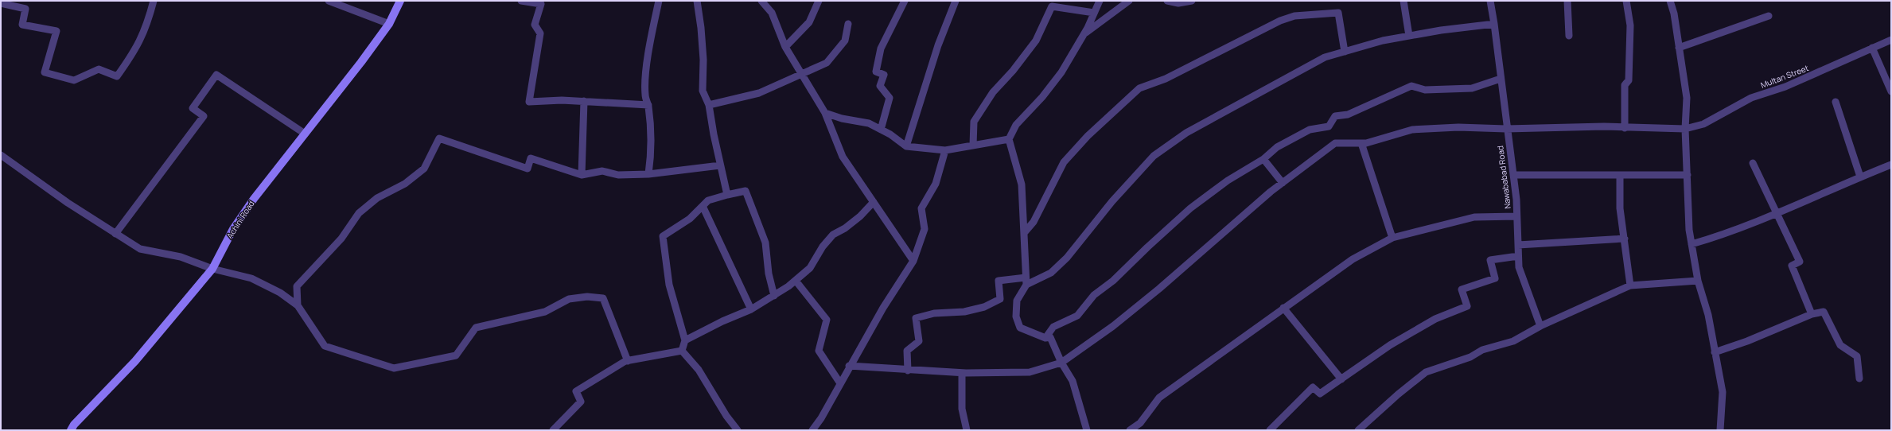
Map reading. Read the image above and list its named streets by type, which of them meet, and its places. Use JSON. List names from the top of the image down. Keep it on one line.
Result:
{"streets":{"main road":["Achini Road"],"street":["Multan Street","Nawababad Road"]},"crossings":[["Multan Street","Nawababad Road"]]}
